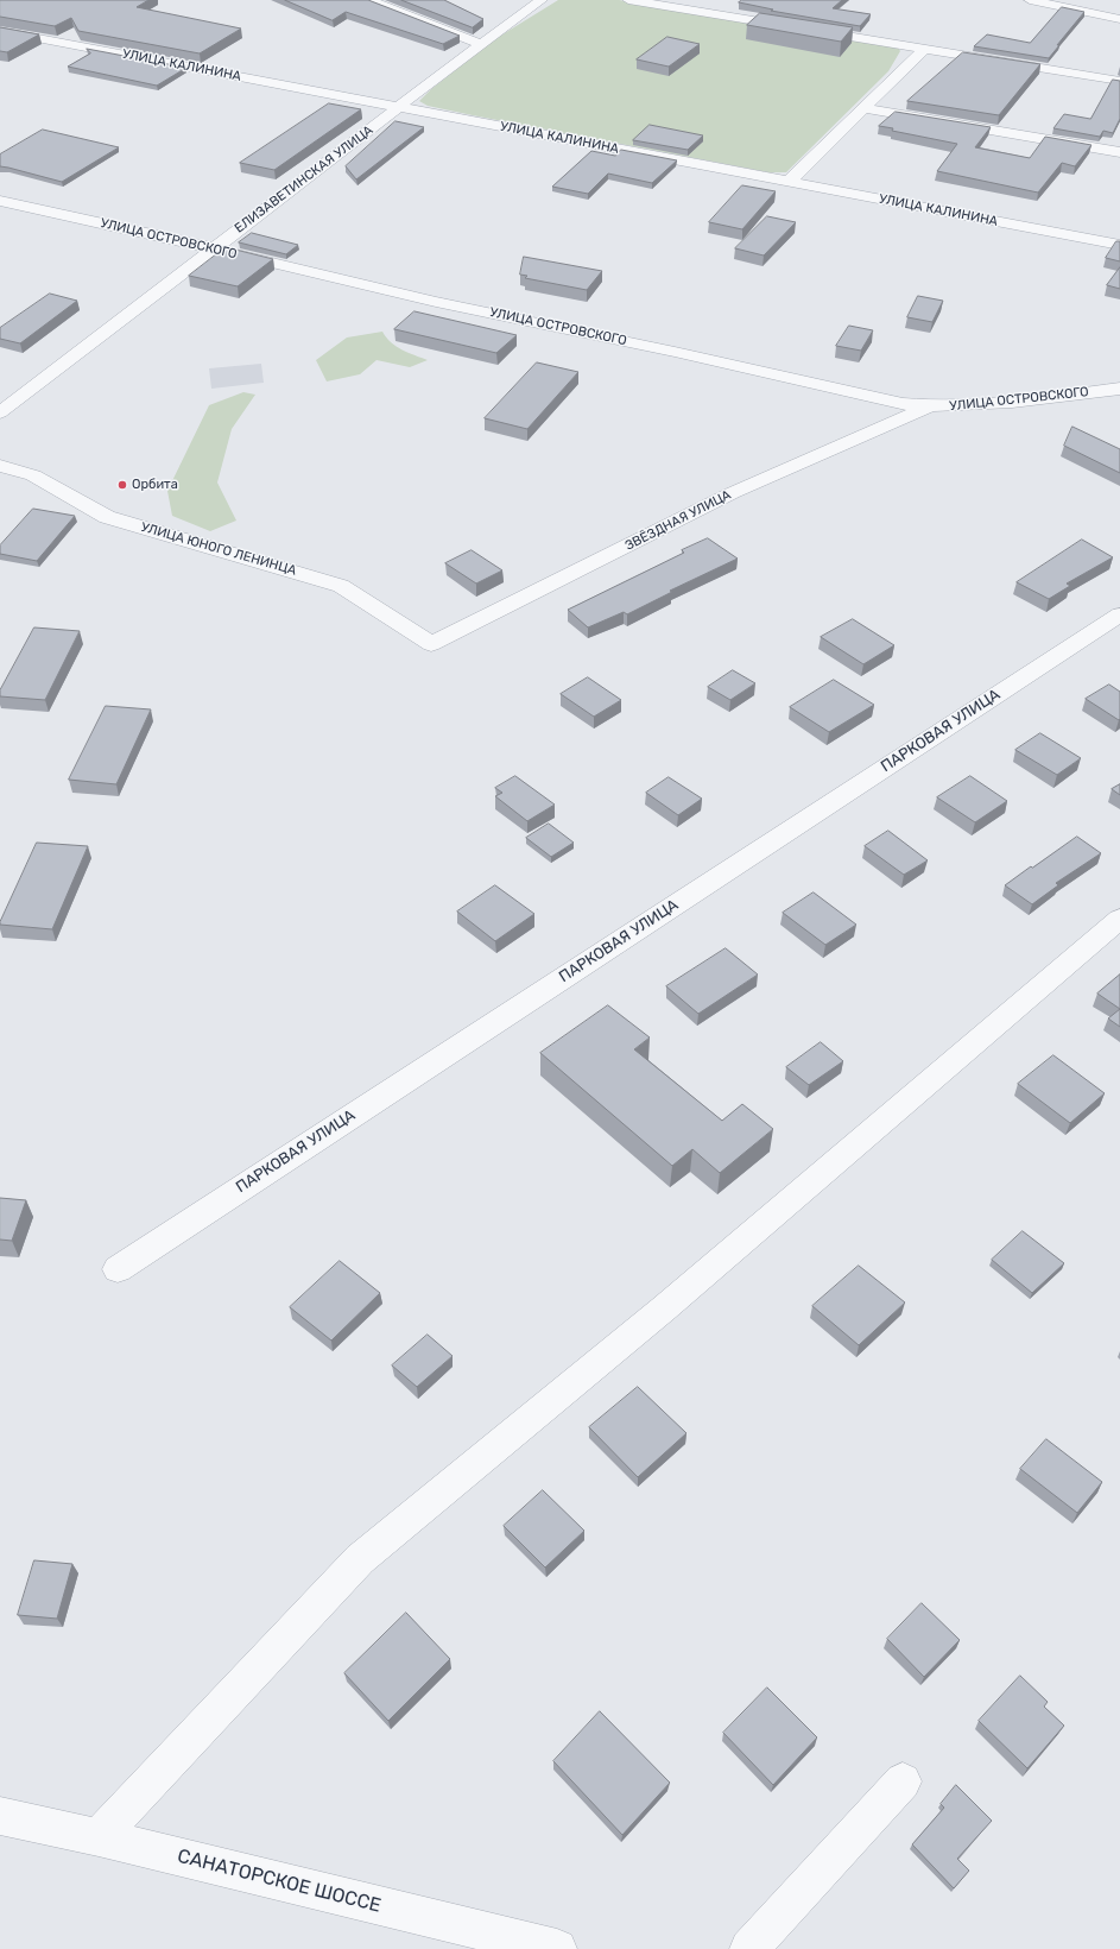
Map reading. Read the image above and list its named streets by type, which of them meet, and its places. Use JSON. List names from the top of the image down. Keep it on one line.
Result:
{"streets":{"street":["УЛИЦА КАЛИНИНА","ЕЛИЗАВЕТИНСКАЯ УЛИЦА","УЛИЦА ОСТРОВСКОГО","ЗВЁЗДНАЯ УЛИЦА","УЛИЦА ЮНОГО ЛЕНИНЦА","ПАРКОВАЯ УЛИЦА","САНАТОРСКОЕ ШОССЕ"]},"crossings":[["УЛИЦА КАЛИНИНА","ЕЛИЗАВЕТИНСКАЯ УЛИЦА"],["ЕЛИЗАВЕТИНСКАЯ УЛИЦА","УЛИЦА ОСТРОВСКОГО"],["УЛИЦА ОСТРОВСКОГО","ЗВЁЗДНАЯ УЛИЦА"],["ЗВЁЗДНАЯ УЛИЦА","УЛИЦА ЮНОГО ЛЕНИНЦА"]],"places":["Орбита"]}
